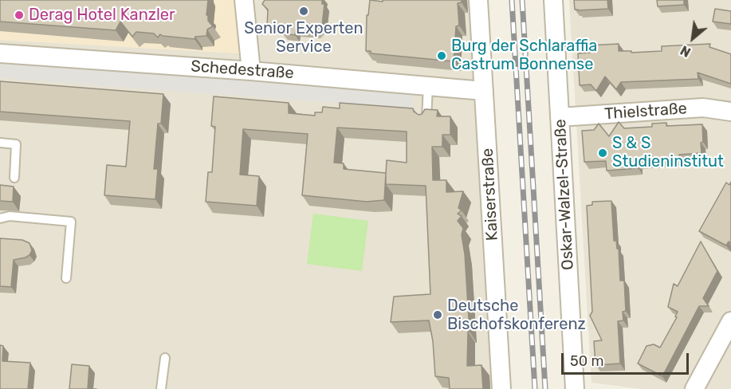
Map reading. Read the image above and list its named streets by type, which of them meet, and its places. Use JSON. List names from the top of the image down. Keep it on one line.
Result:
{"streets":{"street":["Schedestraße","Thielstraße","Kaiserstraße","Oskar-Walzel-Straße"]},"crossings":[["Schedestraße","Kaiserstraße"],["Thielstraße","Oskar-Walzel-Straße"]],"places":["Senior Experten Service","Derag Hotel Kanzler","Burg der Schlaraffia Castrum Bonnense","S & S Studieninstitut","Deutsche Bischofskonferenz"],"scale_bar":"50 m","north":"bottom left"}
